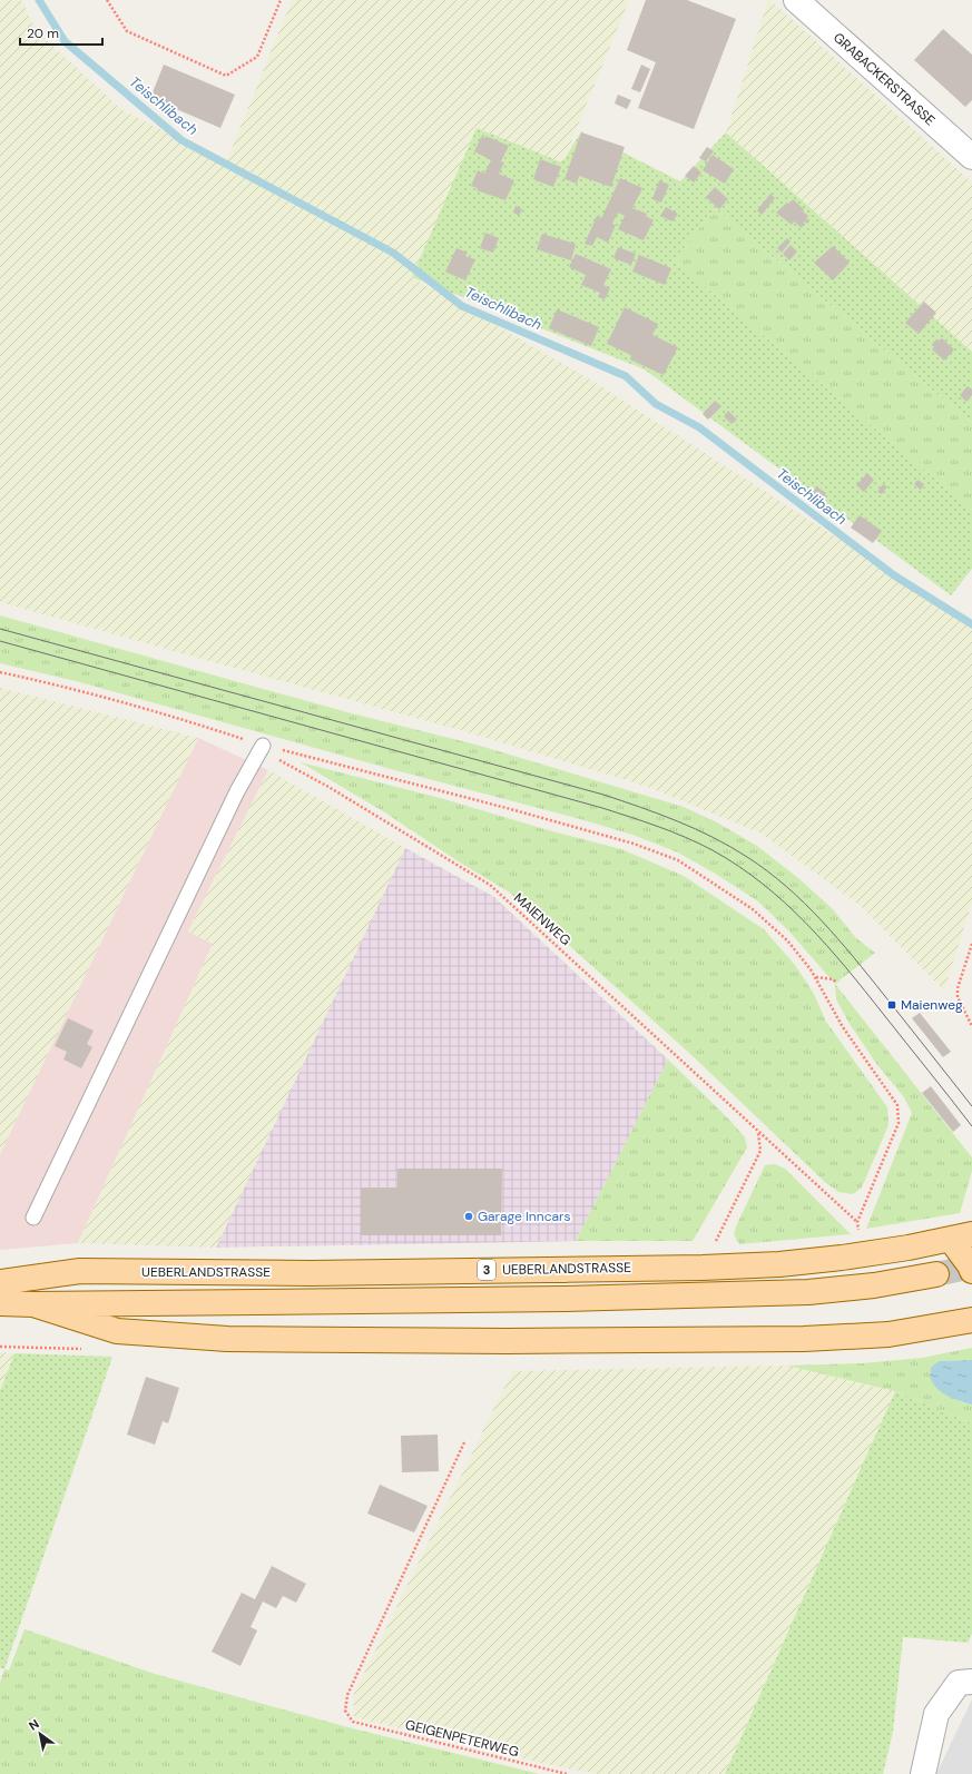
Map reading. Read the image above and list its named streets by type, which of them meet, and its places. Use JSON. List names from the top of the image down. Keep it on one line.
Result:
{"streets":{"main road":["UEBERLANDSTRASSE","3"],"street":["GRABACKERSTRASSE"],"path":["MAIENWEG","GEIGENPETERWEG"]},"water":["Teischlibach"],"places":{"transit":["Maienweg"],"other":["Garage Inncars"]},"scale_bar":"20 m","north":"top left"}
